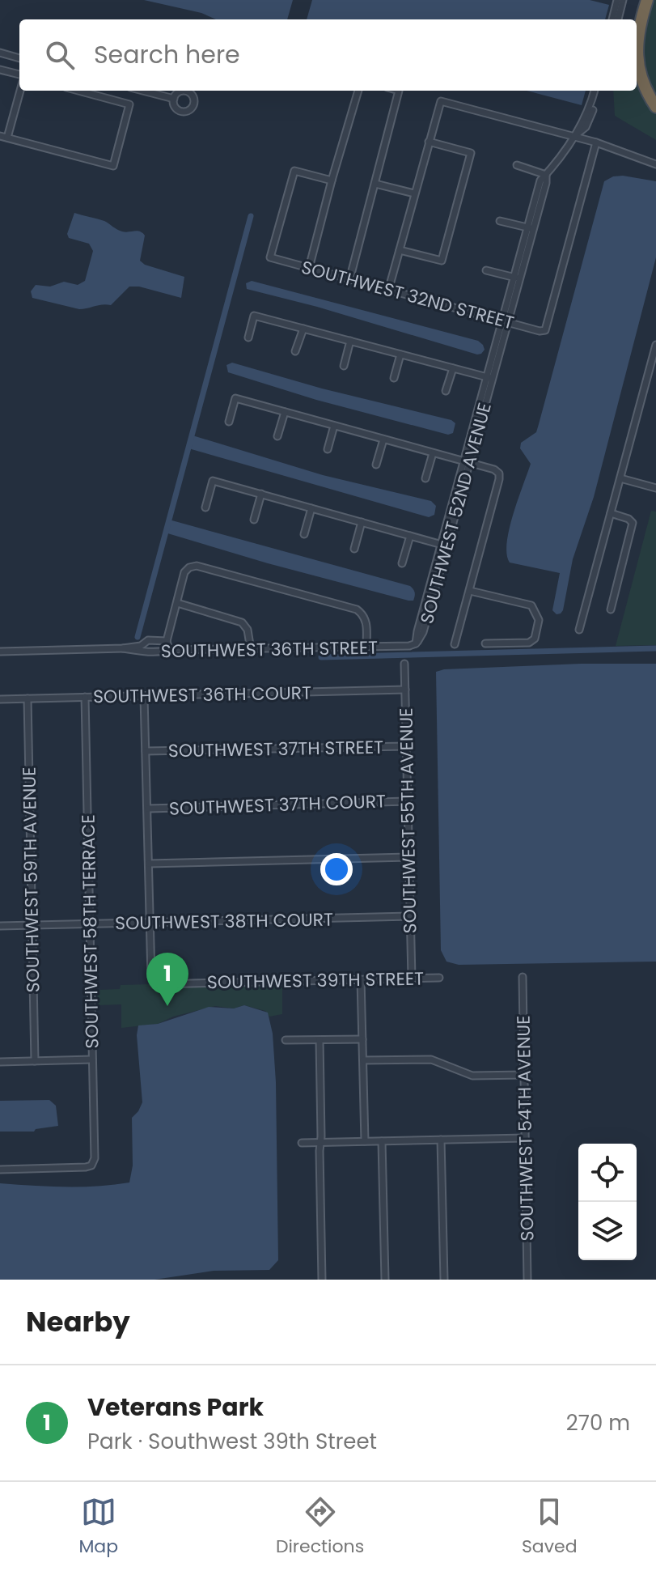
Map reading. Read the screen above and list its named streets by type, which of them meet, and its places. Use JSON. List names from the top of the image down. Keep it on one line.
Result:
{"streets":{"street":["SOUTHWEST 32ND STREET","SOUTHWEST 52ND AVENUE","SOUTHWEST 36TH STREET","SOUTHWEST 36TH COURT","SOUTHWEST 37TH STREET","SOUTHWEST 37TH COURT","SOUTHWEST 55TH AVENUE","SOUTHWEST 59TH AVENUE","SOUTHWEST 38TH COURT","SOUTHWEST 58TH TERRACE","SOUTHWEST 39TH STREET","SOUTHWEST 54TH AVENUE"]},"crossings":[["SOUTHWEST 32ND STREET","SOUTHWEST 52ND AVENUE"],["SOUTHWEST 52ND AVENUE","SOUTHWEST 36TH STREET"],["SOUTHWEST 36TH COURT","SOUTHWEST 55TH AVENUE"],["SOUTHWEST 36TH COURT","SOUTHWEST 59TH AVENUE"],["SOUTHWEST 36TH COURT","SOUTHWEST 58TH TERRACE"],["SOUTHWEST 37TH STREET","SOUTHWEST 55TH AVENUE"],["SOUTHWEST 37TH COURT","SOUTHWEST 55TH AVENUE"],["SOUTHWEST 55TH AVENUE","SOUTHWEST 38TH COURT"],["SOUTHWEST 55TH AVENUE","SOUTHWEST 39TH STREET"],["SOUTHWEST 59TH AVENUE","SOUTHWEST 38TH COURT"],["SOUTHWEST 38TH COURT","SOUTHWEST 58TH TERRACE"],["SOUTHWEST 38TH COURT","SOUTHWEST 39TH STREET"]],"page":{"search":"Search here","pins":"1","heading":"Nearby","list":[{"mark":"1","name":"Veterans Park","note":"Park · Southwest 39th Street","value":"270 m"}],"nav":["Map","Directions","Saved"]}}
